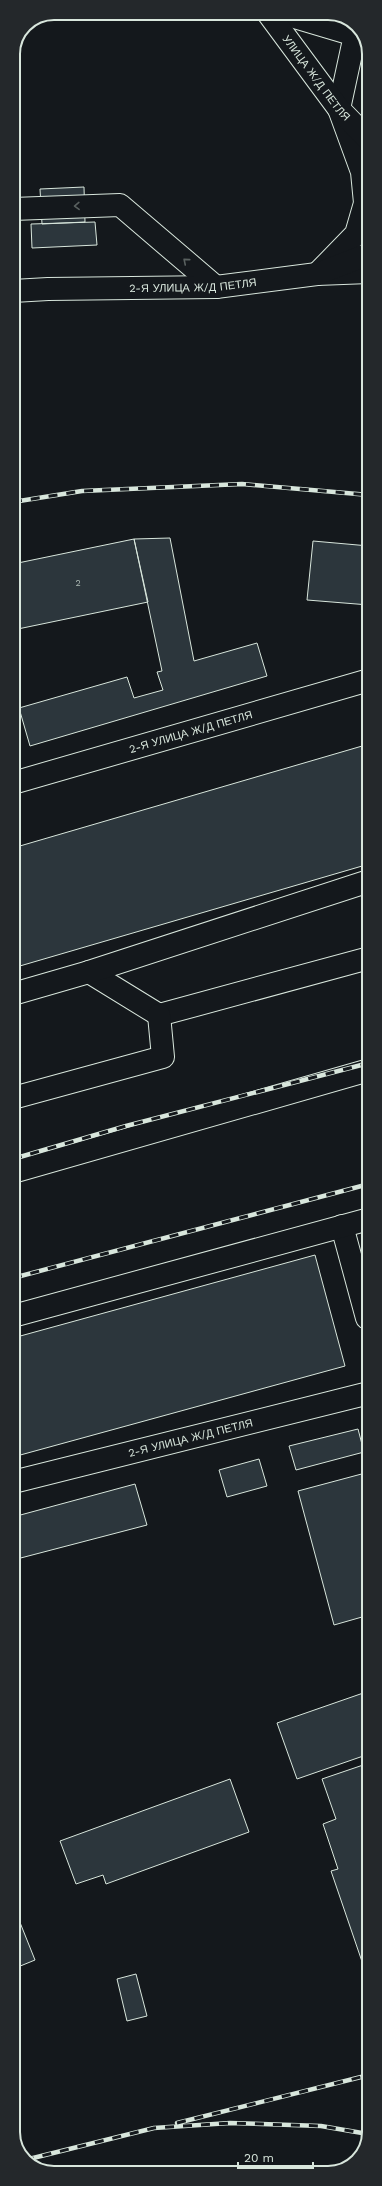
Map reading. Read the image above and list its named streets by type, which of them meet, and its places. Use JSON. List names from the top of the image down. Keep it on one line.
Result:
{"streets":{"street":["УЛИЦА Ж/Д ПЕТЛЯ","2-Я УЛИЦА Ж/Д ПЕТЛЯ"]},"house_numbers":["2"],"scale_bar":"20 m"}
